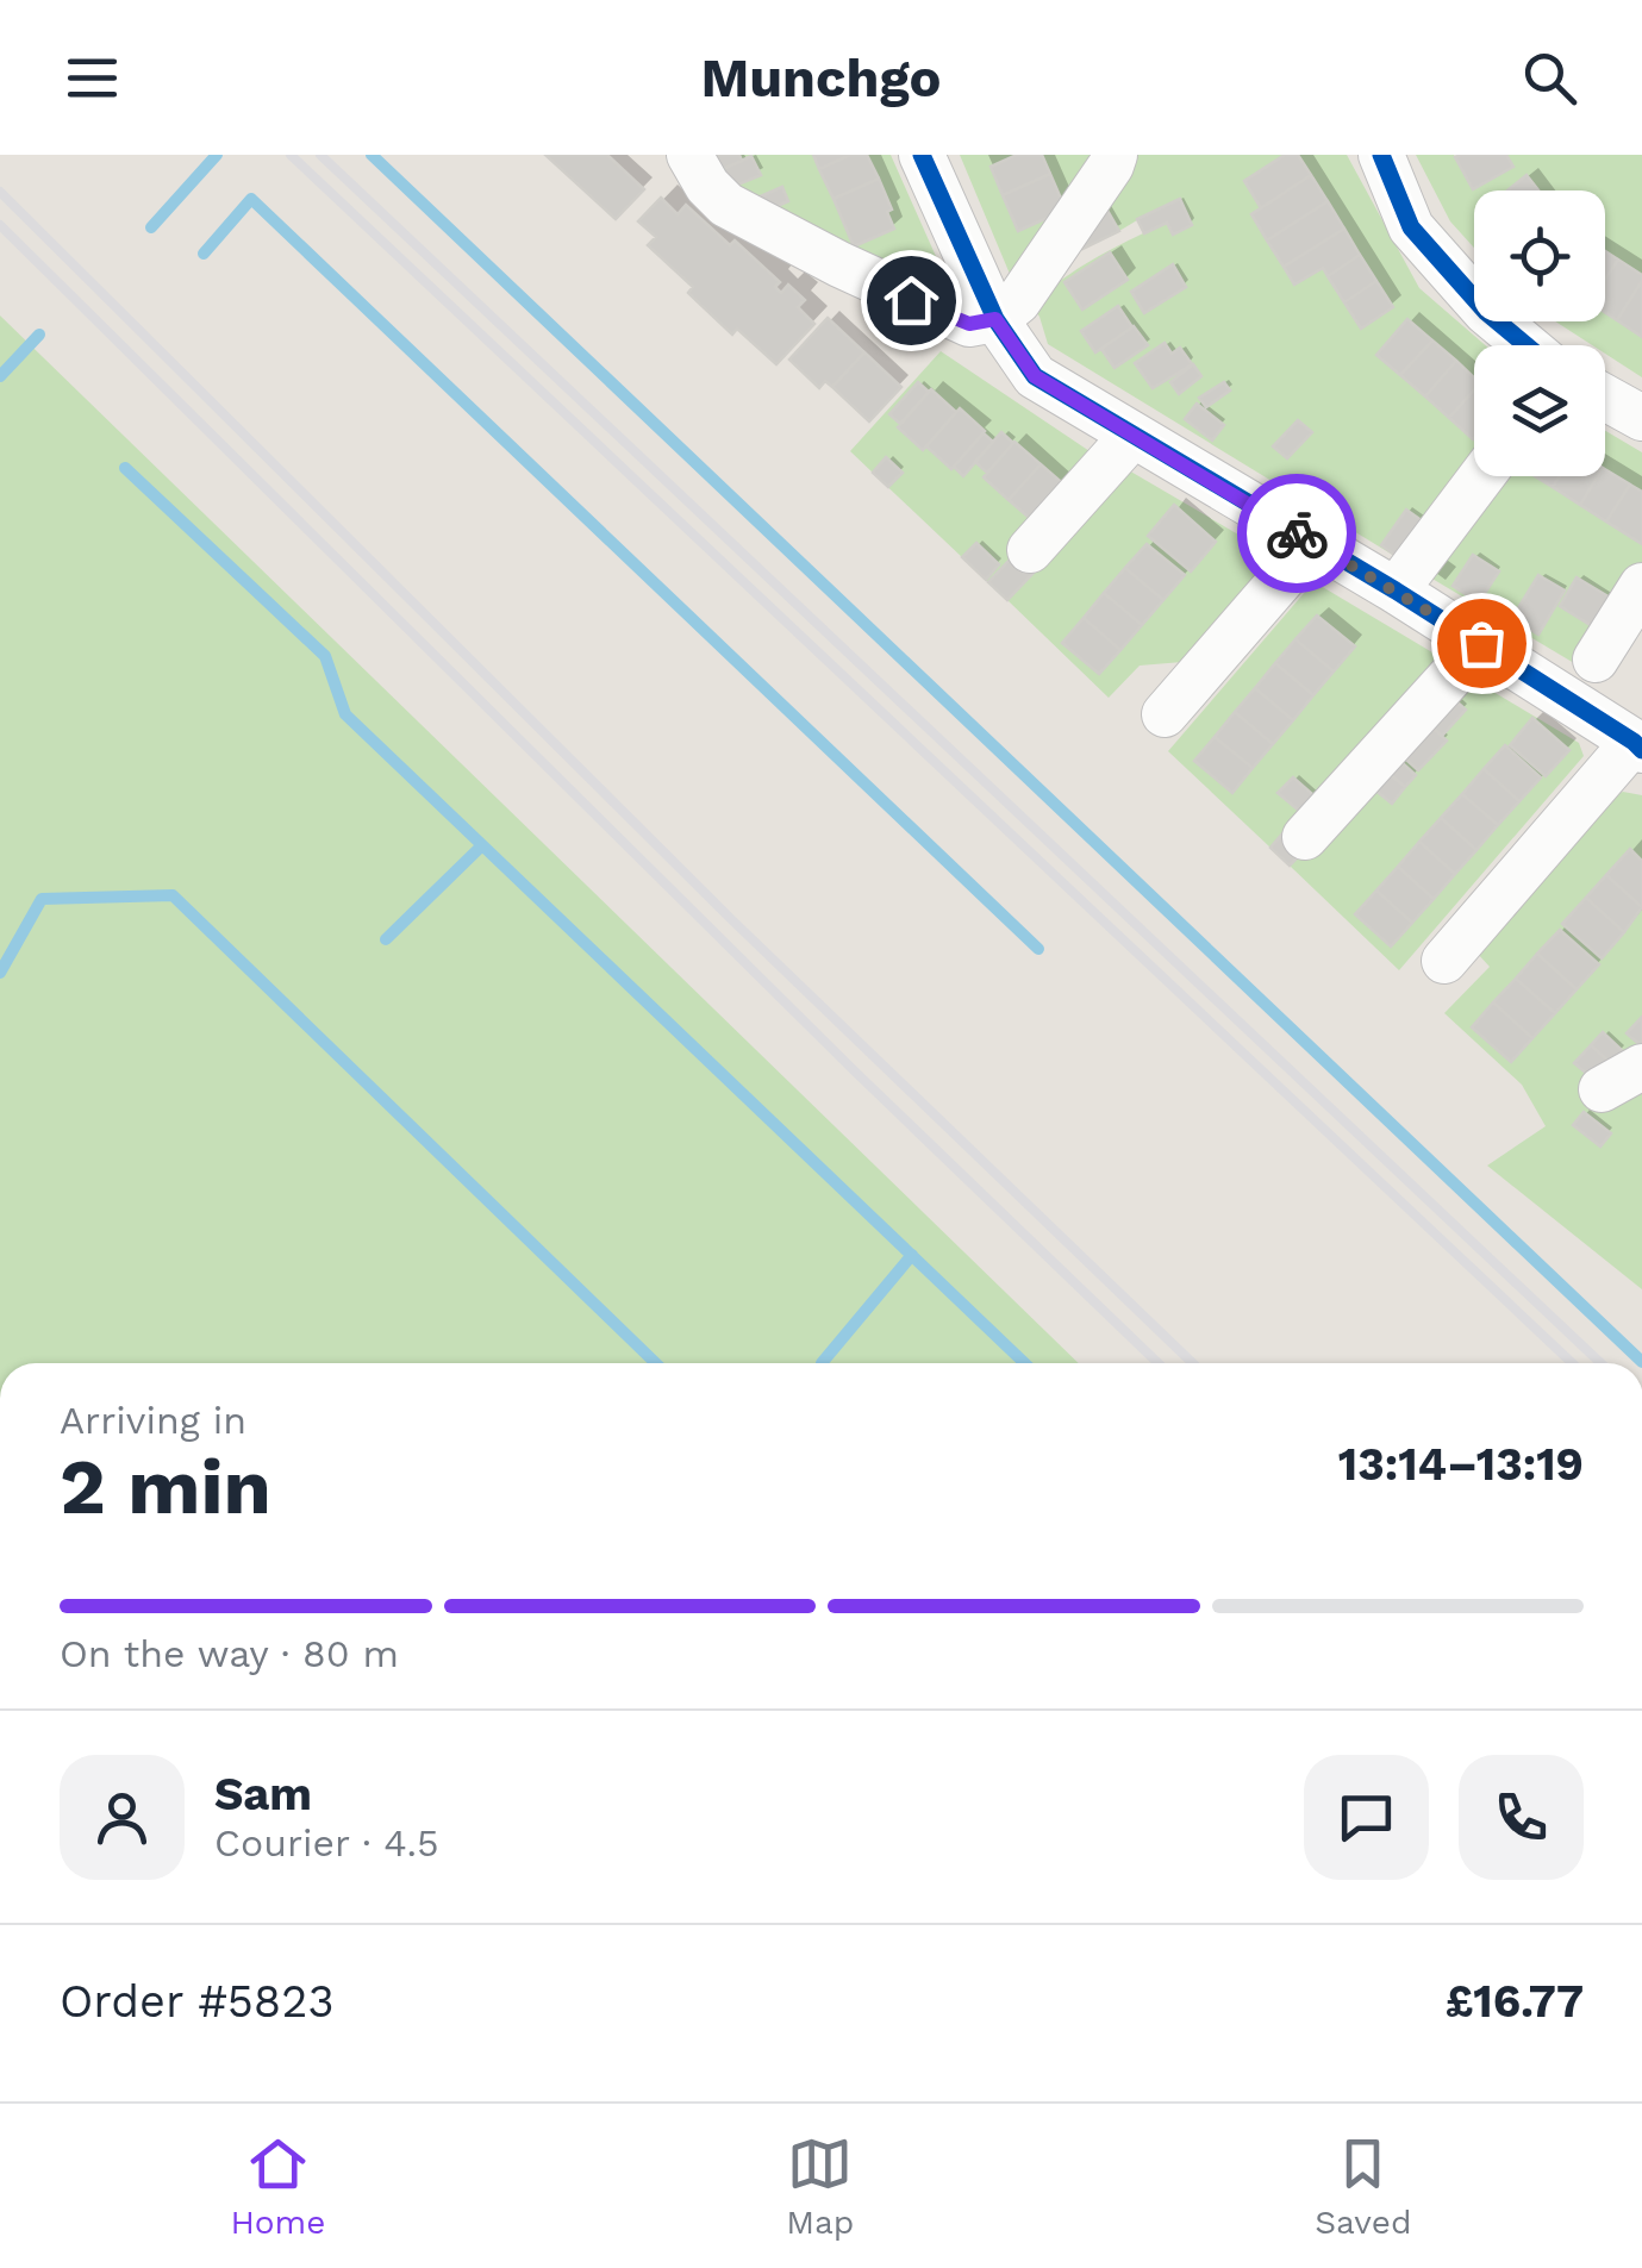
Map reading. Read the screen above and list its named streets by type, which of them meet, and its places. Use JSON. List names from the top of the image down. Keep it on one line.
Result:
{"page":{"header":"Munchgo","heading":["2 min","Arriving in","13:14–13:19"],"panel":["Sam","Courier · 4.5","Order #5823","£16.77"],"bar":"On the way · 80 m","tabs":["Home","Map","Saved"]}}
